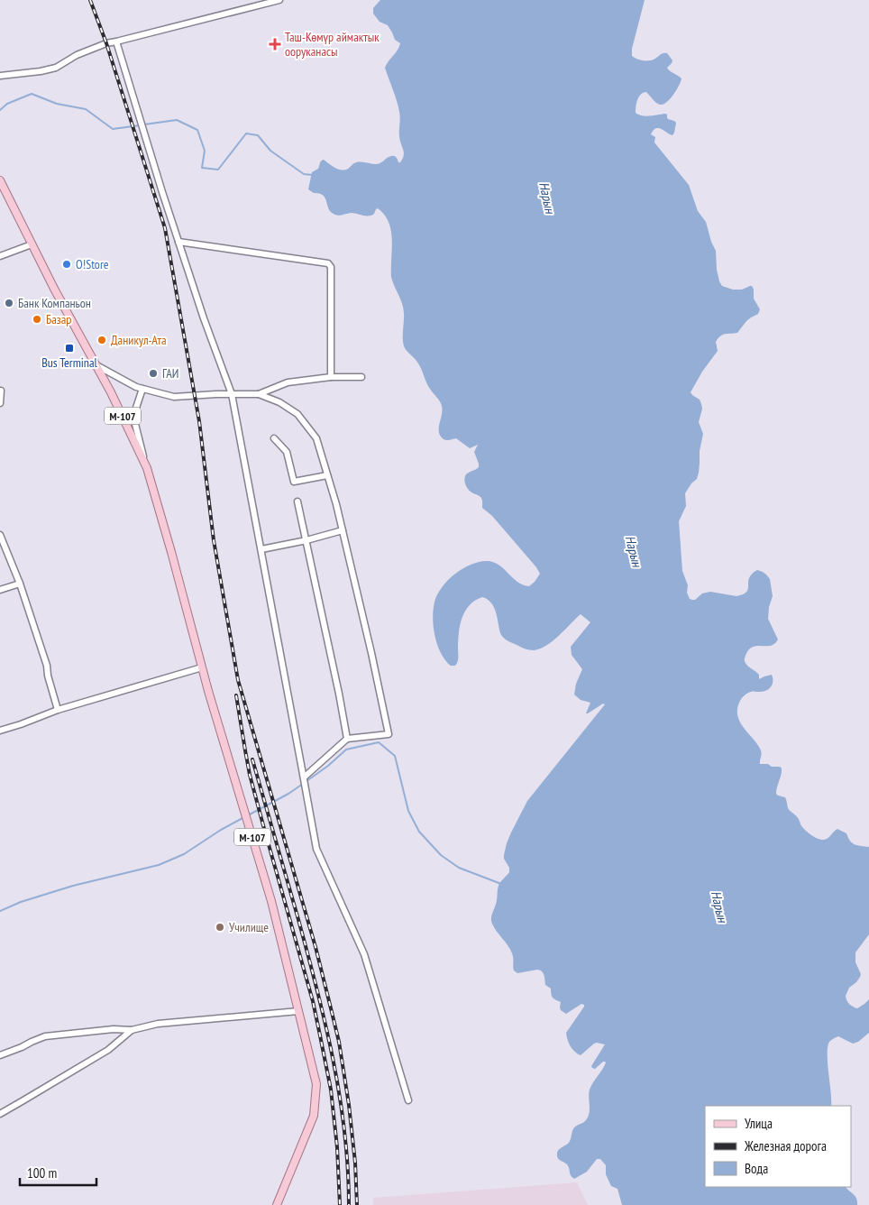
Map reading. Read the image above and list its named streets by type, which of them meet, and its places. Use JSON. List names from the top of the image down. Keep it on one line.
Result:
{"streets":{"main road":["М-107"]},"water":["Нарын"],"places":{"health":["Таш-Көмүр аймактык ооруканасы"],"other":["O!Store","Банк Компаньон","Базар","Даникул-Ата","ГАИ","Училище"],"transit":["Bus Terminal"]},"legend":["Улица","Железная дорога","Вода"],"scale_bar":"100 m"}
